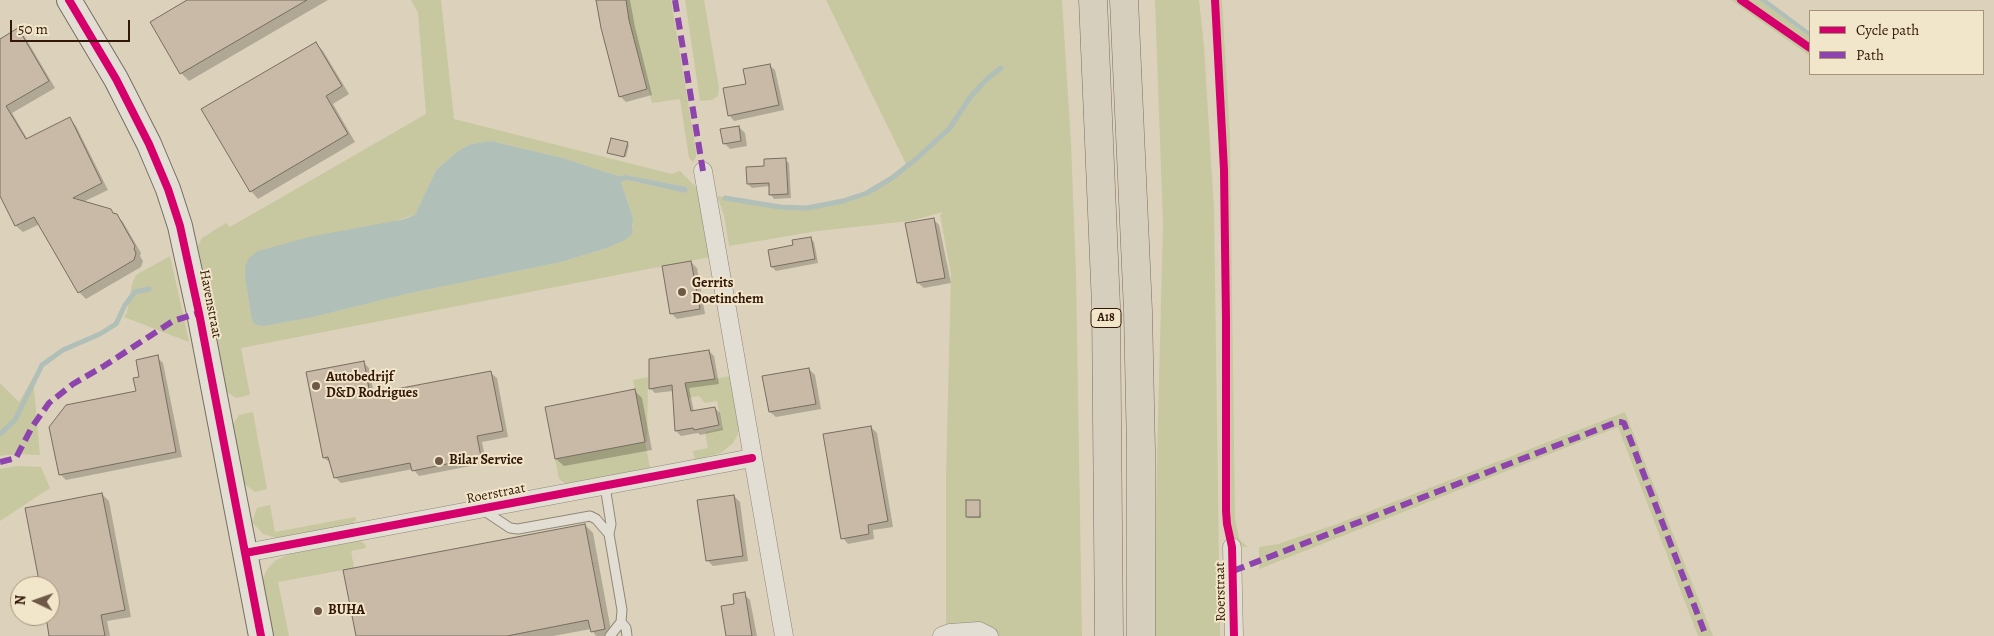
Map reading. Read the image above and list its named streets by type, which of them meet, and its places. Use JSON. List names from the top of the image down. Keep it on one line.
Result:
{"streets":{"highway":["A18"],"street":["Havenstraat","Roerstraat"]},"crossings":[["Havenstraat","Roerstraat"]],"places":["Gerrits Doetinchem","Autobedrijf D&D Rodrigues","Bilar Service","BUHA"],"legend":["Cycle path","Path"],"scale_bar":"50 m","north":"left"}
